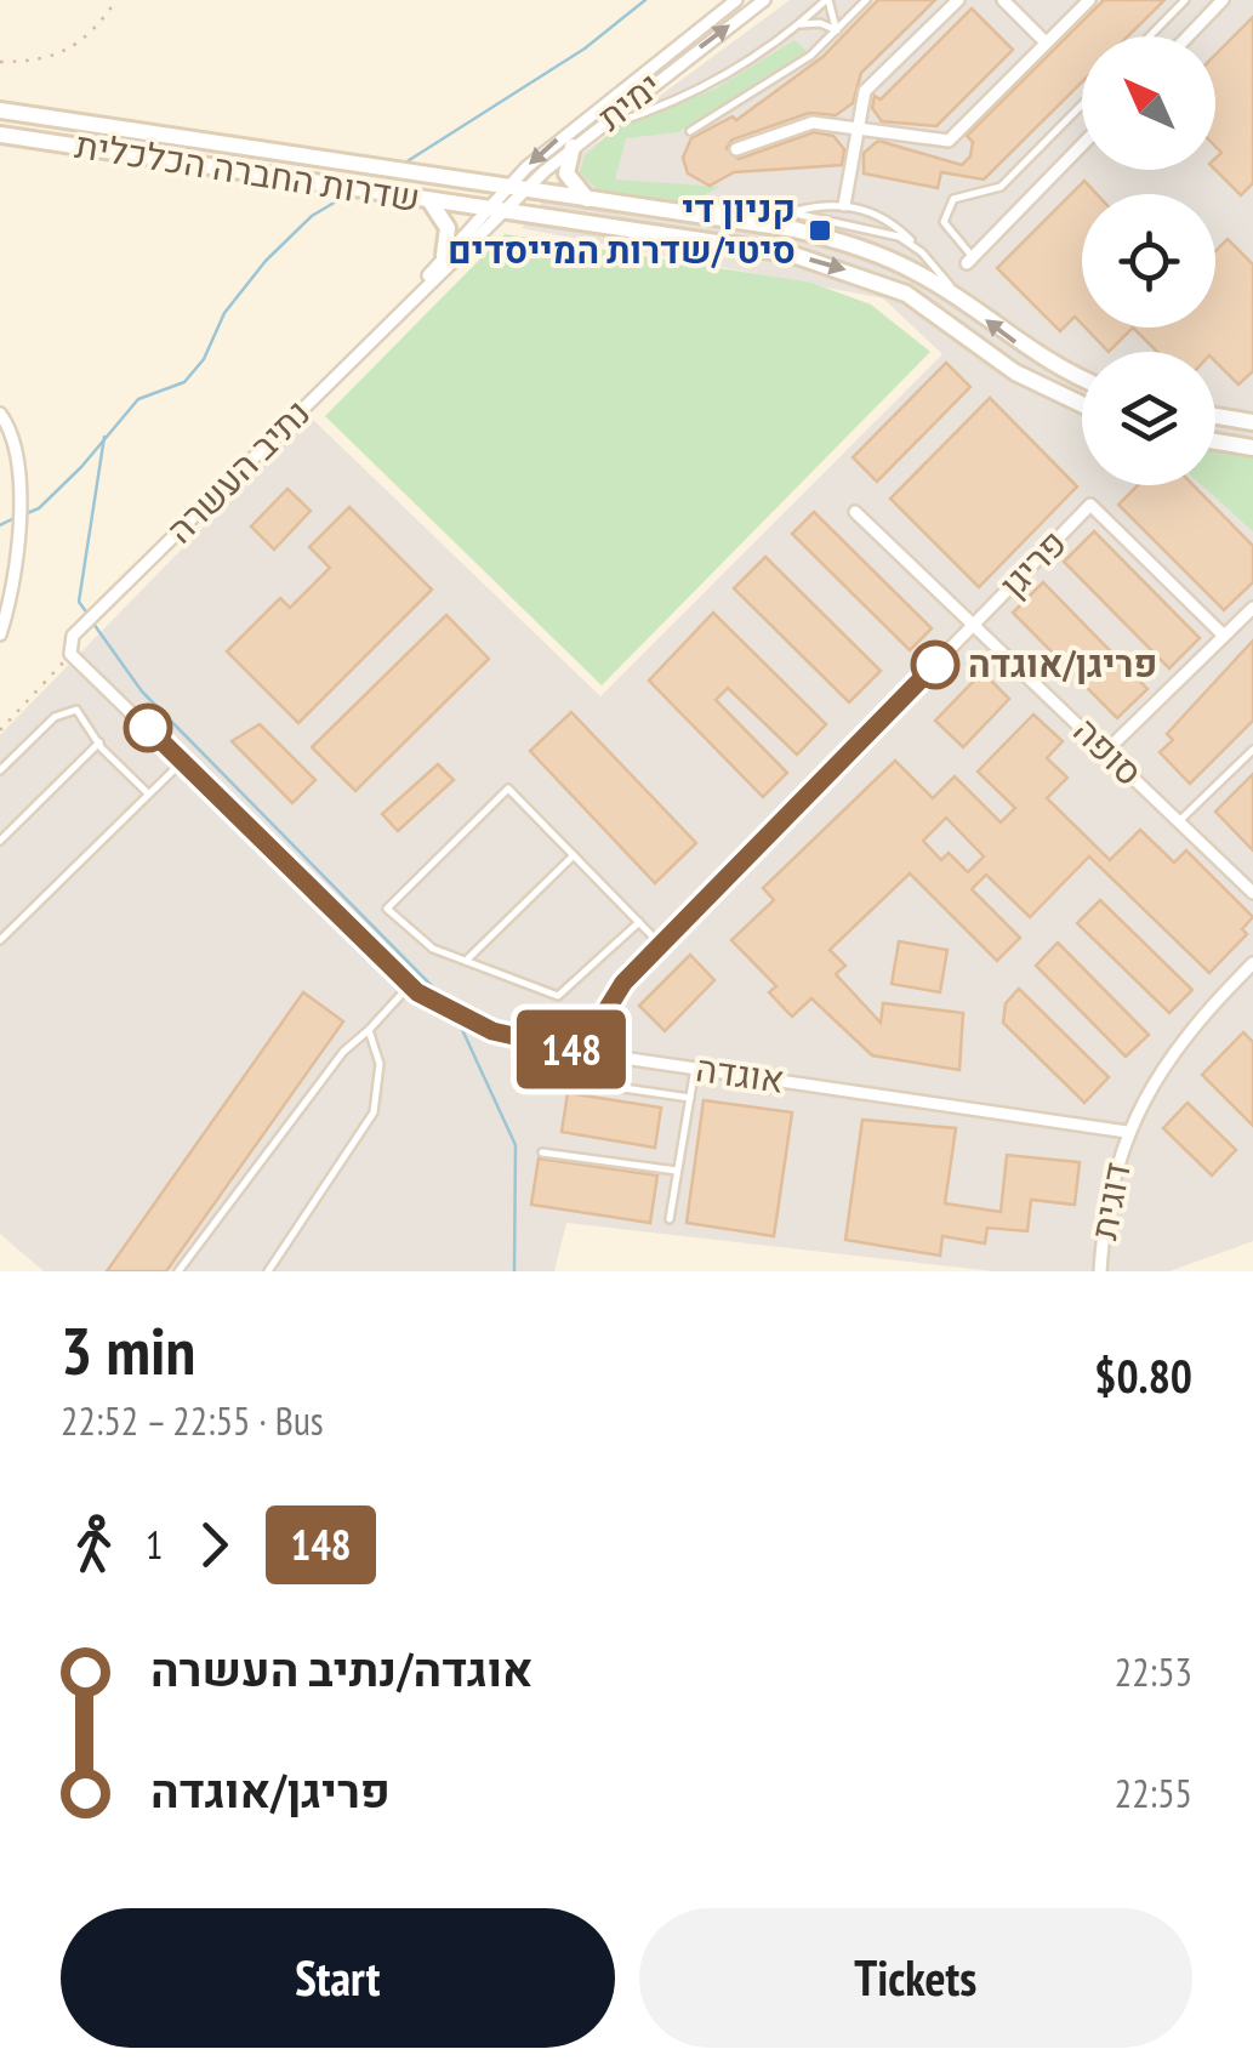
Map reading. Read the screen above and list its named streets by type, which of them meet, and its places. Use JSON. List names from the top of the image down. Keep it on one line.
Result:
{"streets":{"main road":["שדרות החברה הכלכלית"],"street":["ימית","נתיב העשרה","פריגן","סופה","אוגדה","דוגית"]},"crossings":[["ימית","שדרות החברה הכלכלית"],["ימית","נתיב העשרה"],["שדרות החברה הכלכלית","נתיב העשרה"],["נתיב העשרה","אוגדה"],["פריגן","סופה"],["פריגן","אוגדה"],["אוגדה","דוגית"]],"places":{"transit":["קניון די סיטי/שדרות המייסדים"],"other":["פריגן/אוגדה"]},"lines":["bus line 148"],"north":"top left","page":{"on_map":"148","heading":["3 min","22:52 – 22:55 · Bus","$0.80"],"legs":["1","148"],"list":[{"name":"אוגדה/נתיב העשרה","value":"22:53"},{"name":"פריגן/אוגדה","value":"22:55"}],"buttons":["Start","Tickets"]}}
